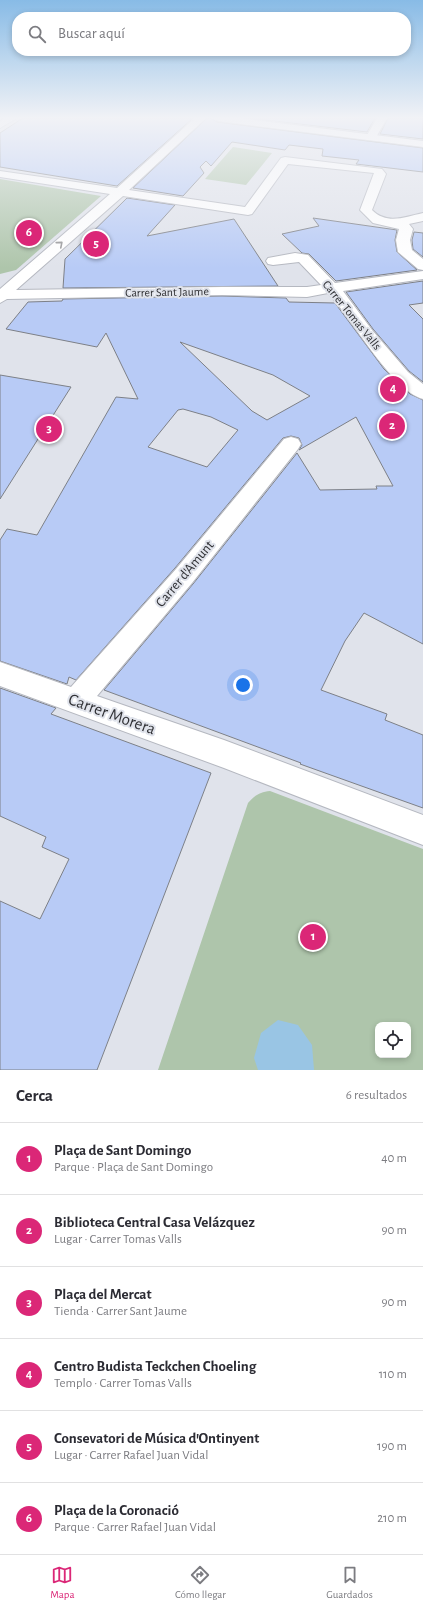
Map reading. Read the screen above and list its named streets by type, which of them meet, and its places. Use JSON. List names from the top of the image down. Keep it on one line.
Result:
{"streets":{"street":["Carrer Sant Jaume","Carrer Tomas Valls","Carrer d'Amunt","Carrer Morera"]},"crossings":[["Carrer Sant Jaume","Carrer Tomas Valls"],["Carrer d'Amunt","Carrer Morera"]],"page":{"search":"Buscar aquí","pins":["6","5","4","2","3","1"],"heading":["Cerca","6 resultados"],"list":[{"mark":"1","name":"Plaça de Sant Domingo","note":"Parque · Plaça de Sant Domingo","value":"40 m"},{"mark":"2","name":"Biblioteca Central Casa Velázquez","note":"Lugar · Carrer Tomas Valls","value":"90 m"},{"mark":"3","name":"Plaça del Mercat","note":"Tienda · Carrer Sant Jaume","value":"90 m"},{"mark":"4","name":"Centro Budista Teckchen Choeling","note":"Templo · Carrer Tomas Valls","value":"110 m"},{"mark":"5","name":"Consevatori de Música d'Ontinyent","note":"Lugar · Carrer Rafael Juan Vidal","value":"190 m"},{"mark":"6","name":"Plaça de la Coronació","note":"Parque · Carrer Rafael Juan Vidal","value":"210 m"}],"nav":["Mapa","Cómo llegar","Guardados"]}}
